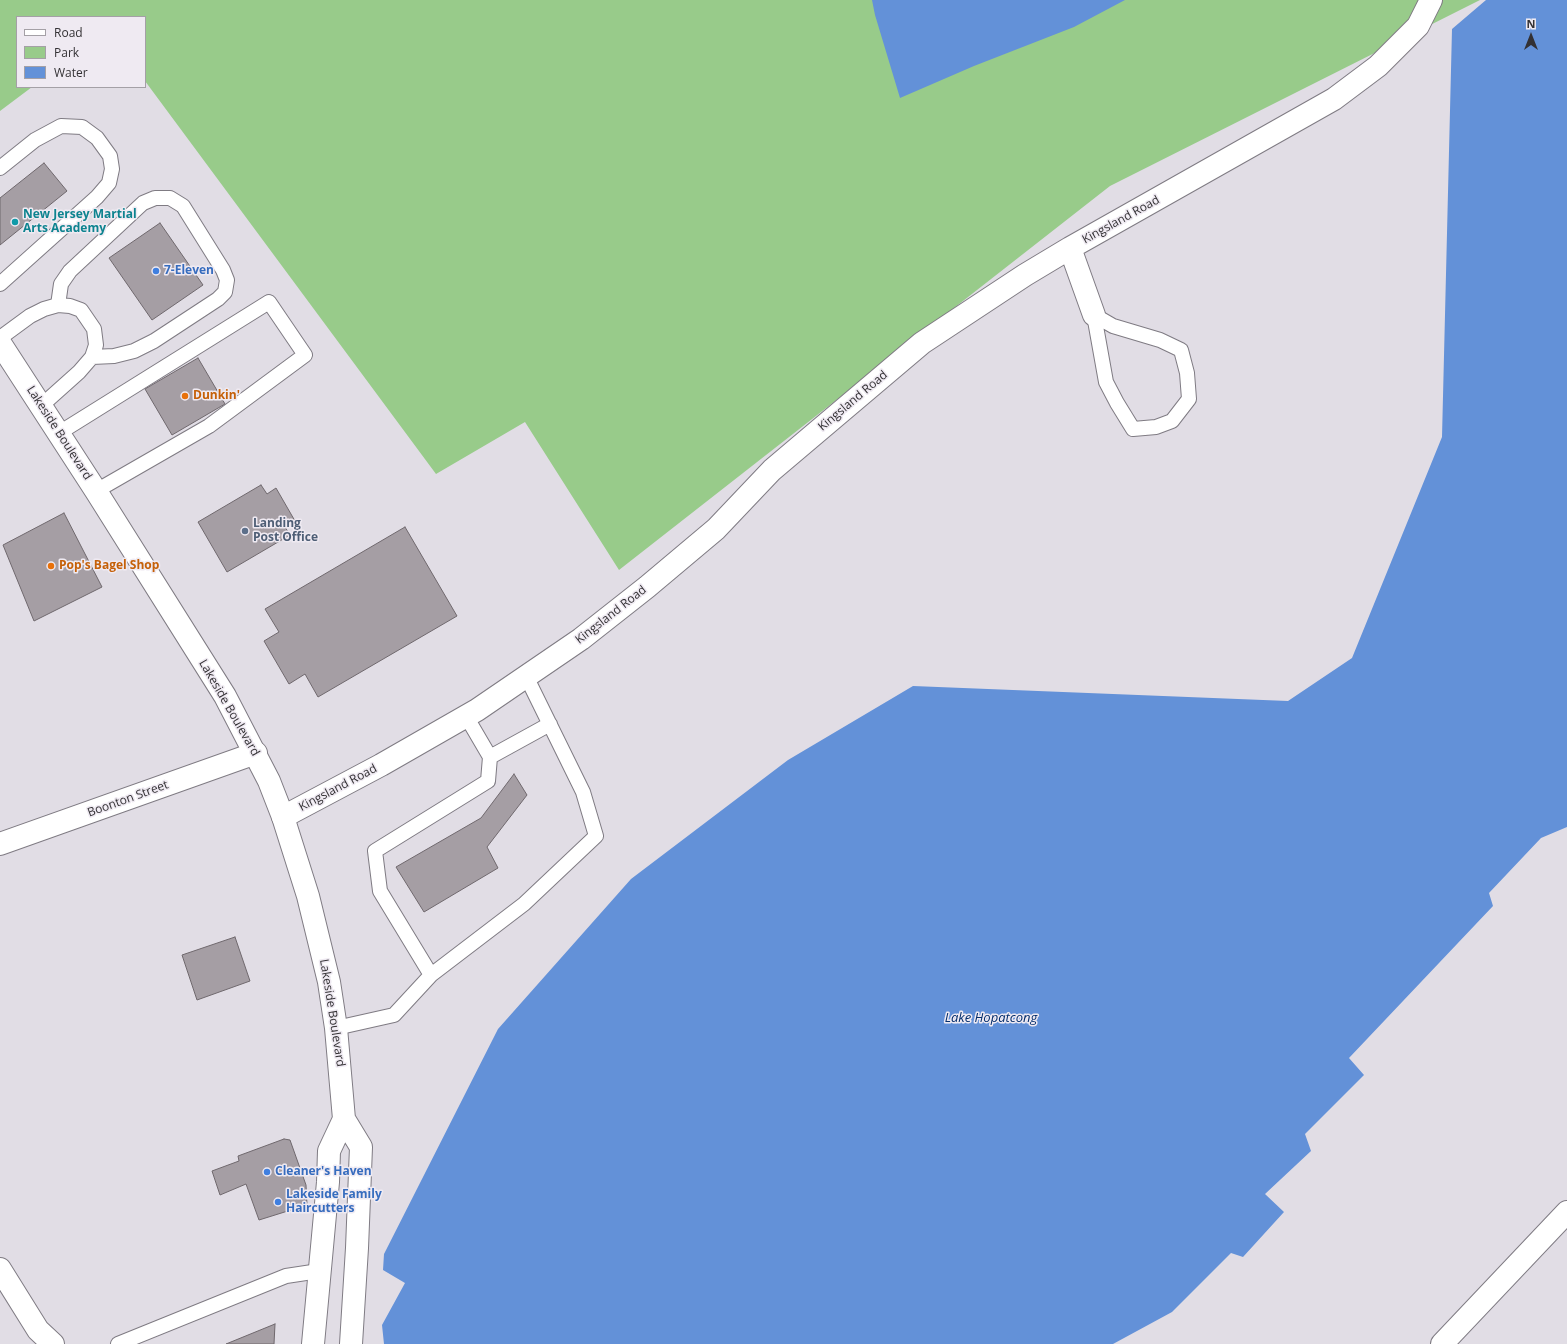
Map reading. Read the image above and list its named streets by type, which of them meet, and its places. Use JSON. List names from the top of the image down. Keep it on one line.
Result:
{"streets":{"street":["Kingsland Road","Lakeside Boulevard","Boonton Street"]},"crossings":[["Kingsland Road","Lakeside Boulevard"],["Lakeside Boulevard","Boonton Street"]],"water":["Lake Hopatcong"],"places":["New Jersey Martial Arts Academy","7-Eleven","Dunkin'","Landing Post Office","Pop's Bagel Shop","Cleaner's Haven","Lakeside Family Haircutters"],"legend":["Road","Park","Water"],"north":"top"}
